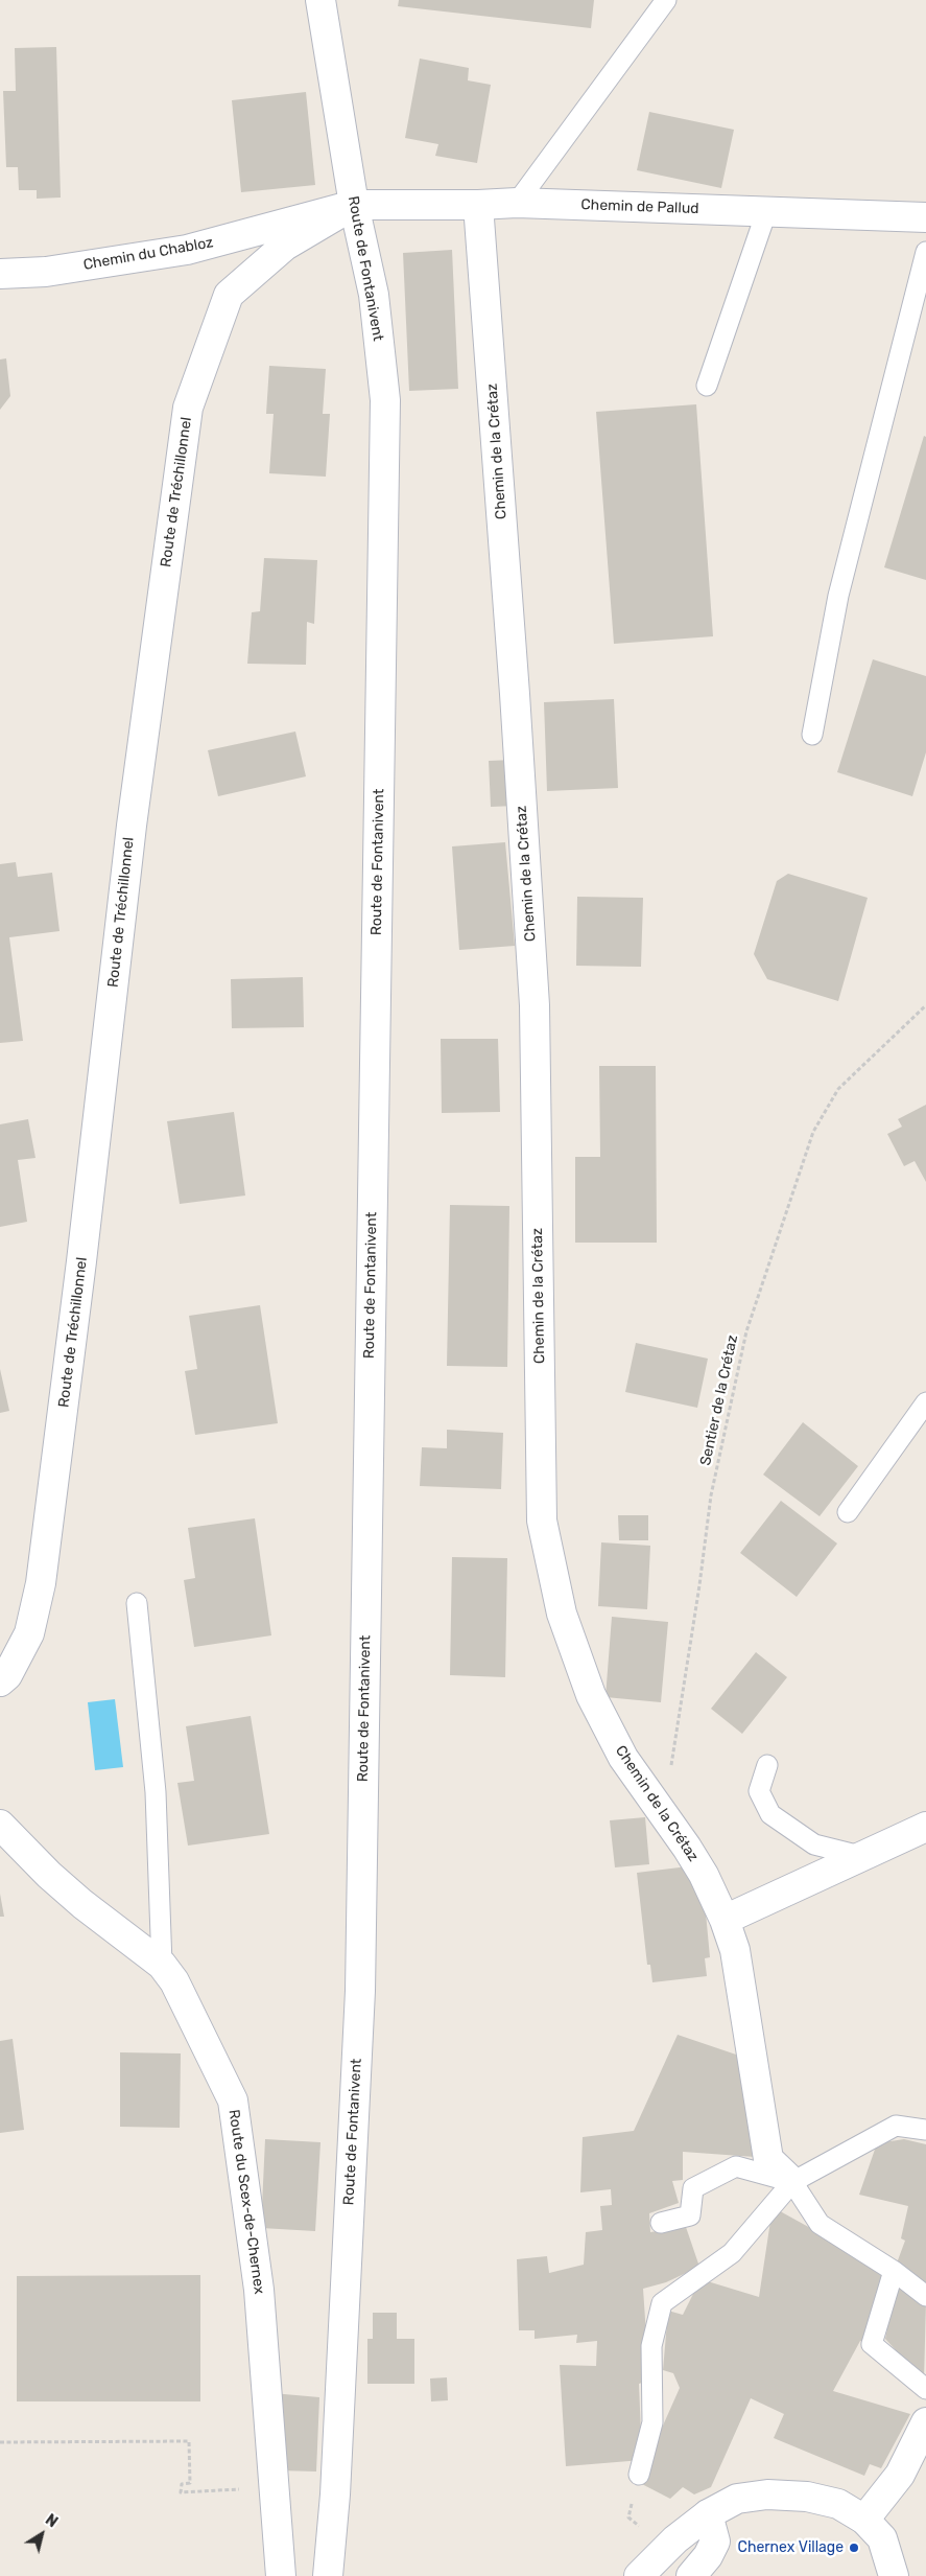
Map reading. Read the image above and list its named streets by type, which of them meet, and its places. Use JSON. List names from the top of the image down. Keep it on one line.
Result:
{"streets":{"street":["Chemin de Pallud","Chemin du Chabloz","Route de Fontanivent","Chemin de la Crétaz","Route de Tréchillonnel","Route du Scex-de-Chernex"],"path":["Sentier de la Crétaz"]},"crossings":[["Chemin de Pallud","Chemin du Chabloz"],["Chemin de Pallud","Route de Fontanivent"],["Chemin de Pallud","Chemin de la Crétaz"],["Chemin de Pallud","Route de Tréchillonnel"],["Chemin du Chabloz","Route de Fontanivent"],["Chemin du Chabloz","Route de Tréchillonnel"],["Route de Fontanivent","Route de Tréchillonnel"]],"places":["Chernex Village"],"north":"top right"}
